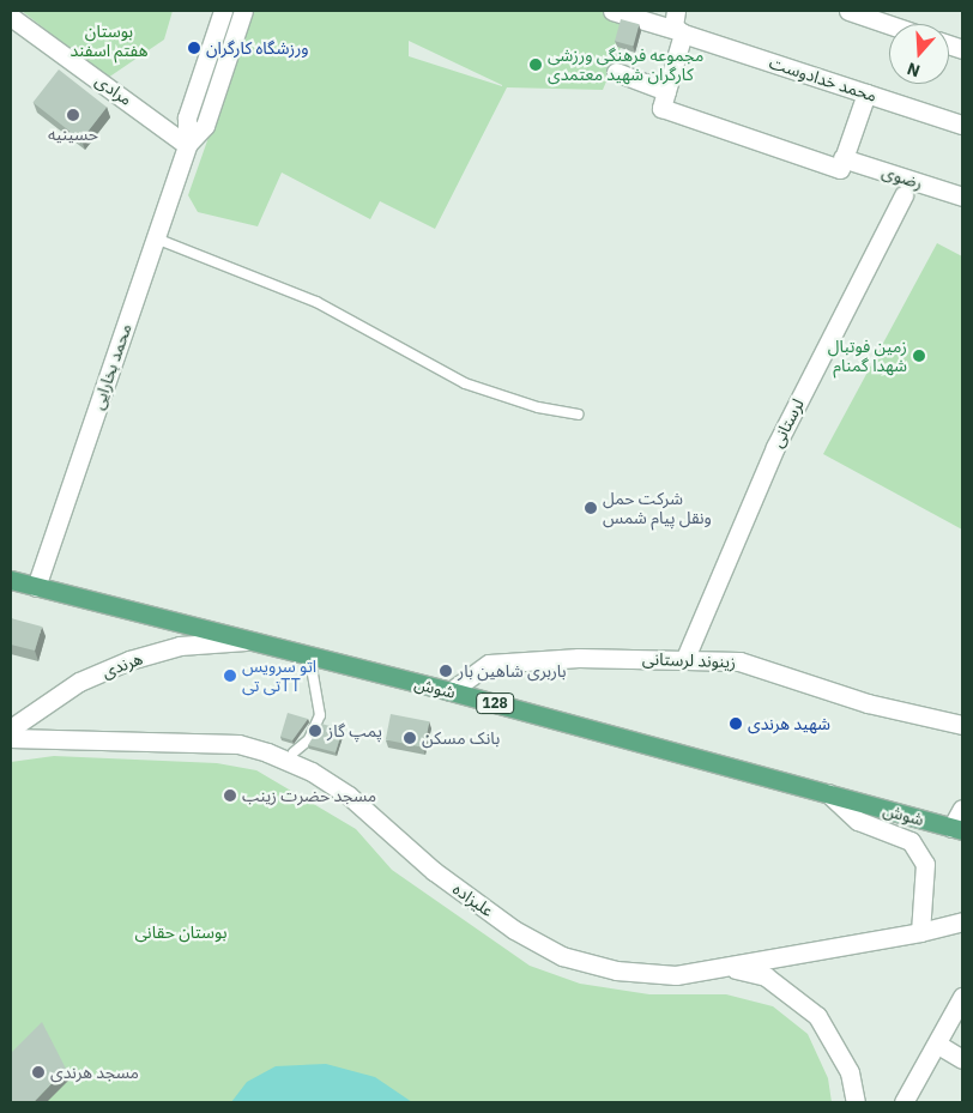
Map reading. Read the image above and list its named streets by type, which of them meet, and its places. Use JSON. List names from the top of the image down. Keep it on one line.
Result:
{"streets":{"main road":["شوش","128"],"street":["محمد خدادوست","مرادی","رضوی","محمد بخارایی","لرستانی","زینوند لرستانی","هرندی","علیزاده"]},"crossings":[["مرادی","محمد بخارایی"],["محمد بخارایی","شوش"],["لرستانی","زینوند لرستانی"],["زینوند لرستانی","شوش"],["هرندی","شوش"]],"parks":["بوستان هفتم اسفند","بوستان حقانی"],"places":["ورزشگاه کارگران","مجموعه فرهنگی ورزشی کارگران شهید معتمدی","حسینیه","زمین فوتبال شهدا گمنام","شرکت حمل ونقل پیام شمس","باربری شاهین بار","اتو سرویس تی تیTT","شهید هرندی","پمپ گاز","بانک مسکن","مسجد حضرت زینب","مسجد هرندی"],"north":"bottom"}
